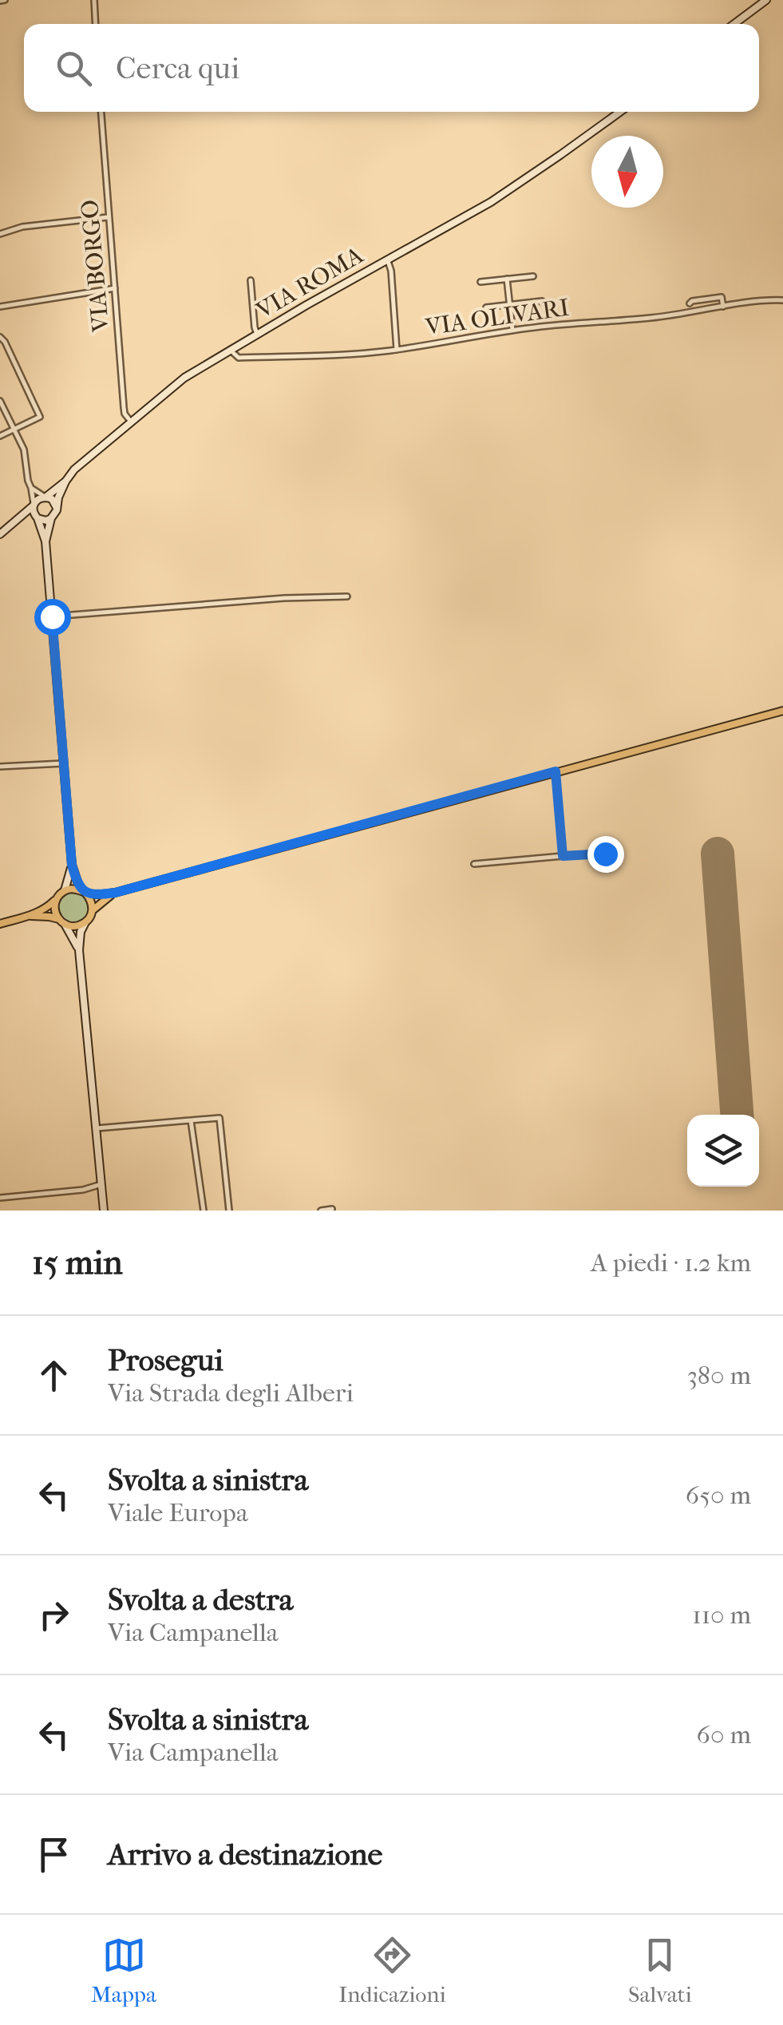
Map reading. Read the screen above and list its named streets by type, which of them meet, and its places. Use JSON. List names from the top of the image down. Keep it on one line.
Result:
{"streets":{"main road":["VIA ROMA"],"street":["VIA BORGO","VIA OLIVARI"]},"crossings":[["VIA BORGO","VIA ROMA"],["VIA ROMA","VIA OLIVARI"]],"north":"bottom","page":{"search":"Cerca qui","heading":["15 min","A piedi · 1.2 km"],"list":[["Prosegui","Via Strada degli Alberi","380 m"],["Svolta a sinistra","Viale Europa","650 m"],["Svolta a destra","Via Campanella","110 m"],["Svolta a sinistra","Via Campanella","60 m"],"Arrivo a destinazione"],"nav":["Mappa","Indicazioni","Salvati"]}}
